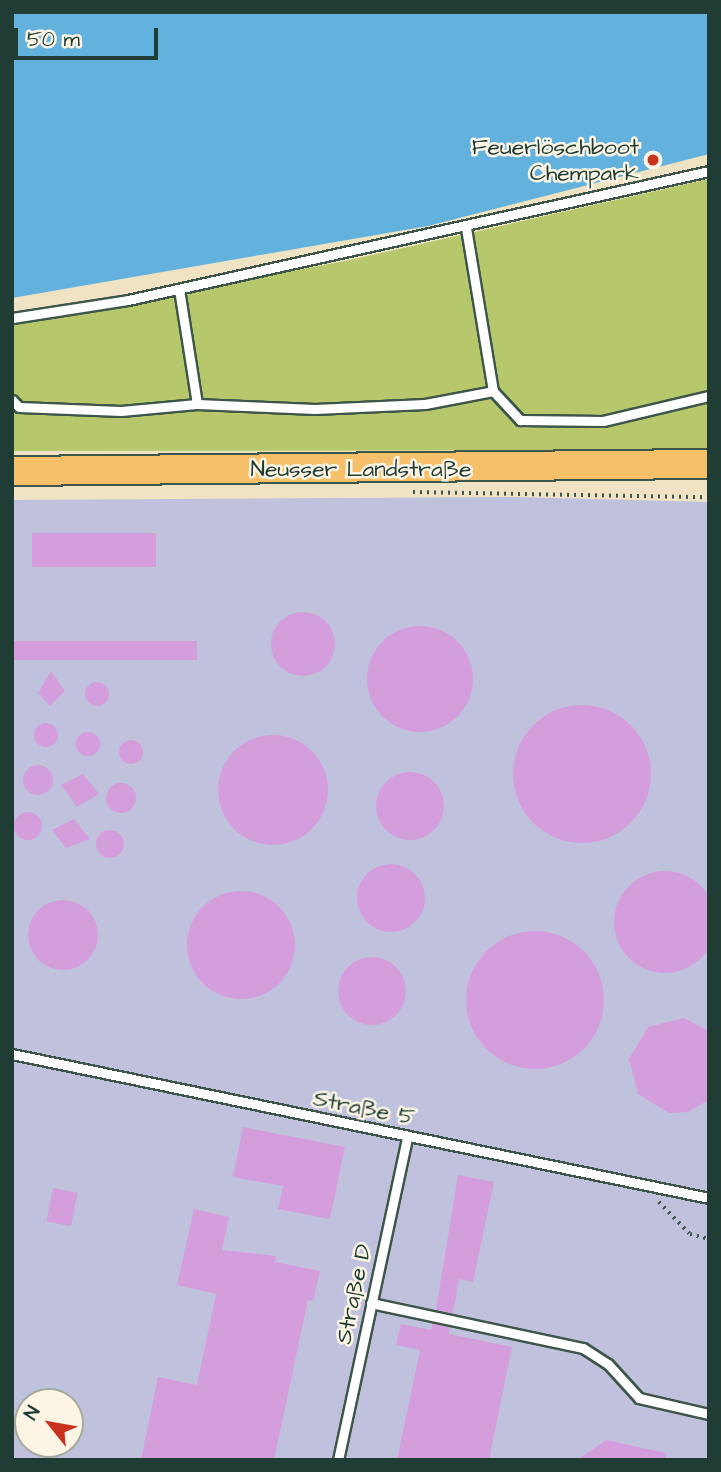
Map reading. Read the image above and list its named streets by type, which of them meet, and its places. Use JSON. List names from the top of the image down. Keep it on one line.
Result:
{"streets":{"main road":["Neusser Landstraße"],"lane":["Straße 5","Straße D"]},"crossings":[["Straße 5","Straße D"]],"places":["Feuerlöschboot Chempark"],"scale_bar":"50 m","north":"top left"}
